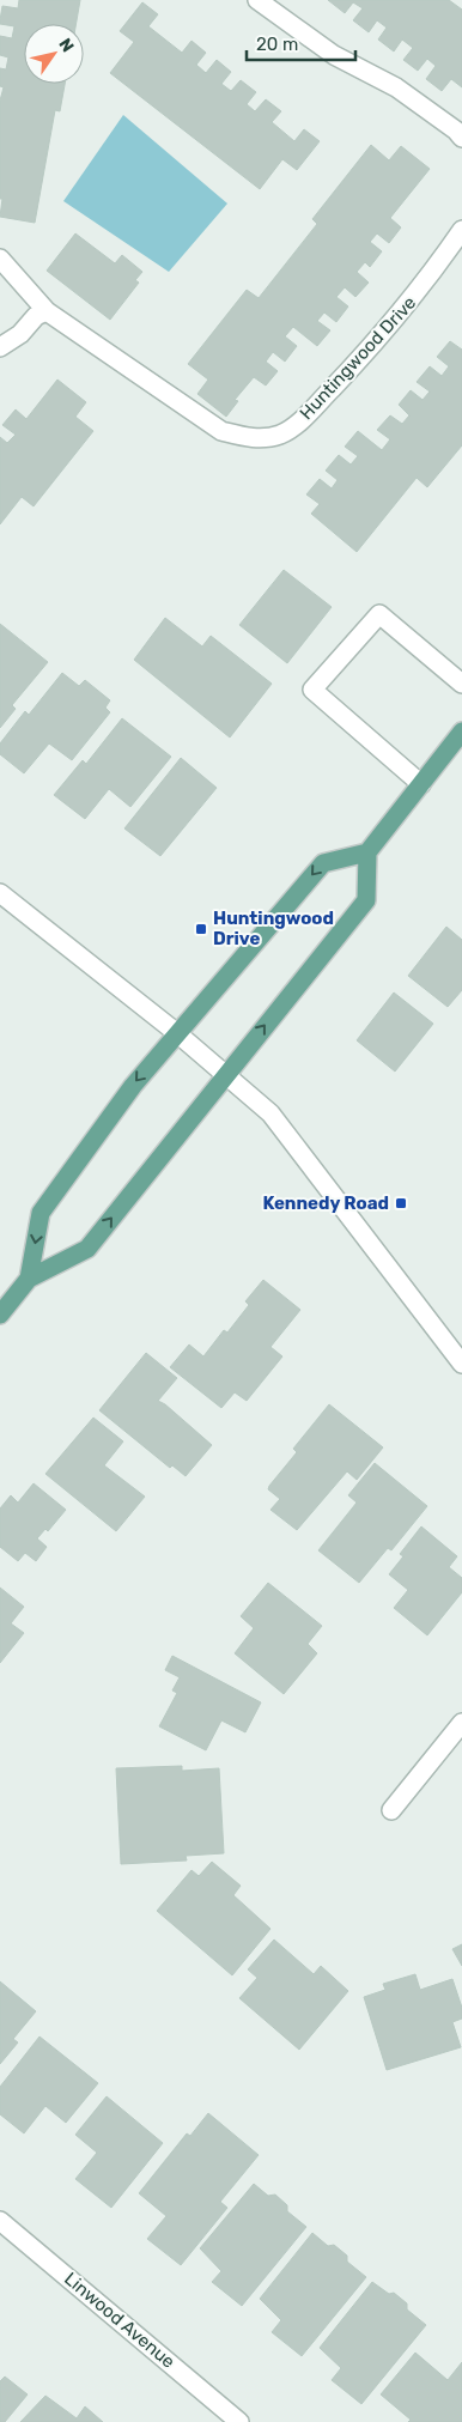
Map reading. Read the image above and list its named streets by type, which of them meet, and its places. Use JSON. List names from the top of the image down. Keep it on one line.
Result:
{"streets":{"street":["Huntingwood Drive","Linwood Avenue"]},"places":{"transit":["Huntingwood Drive","Kennedy Road"]},"scale_bar":"20 m","north":"top right"}
